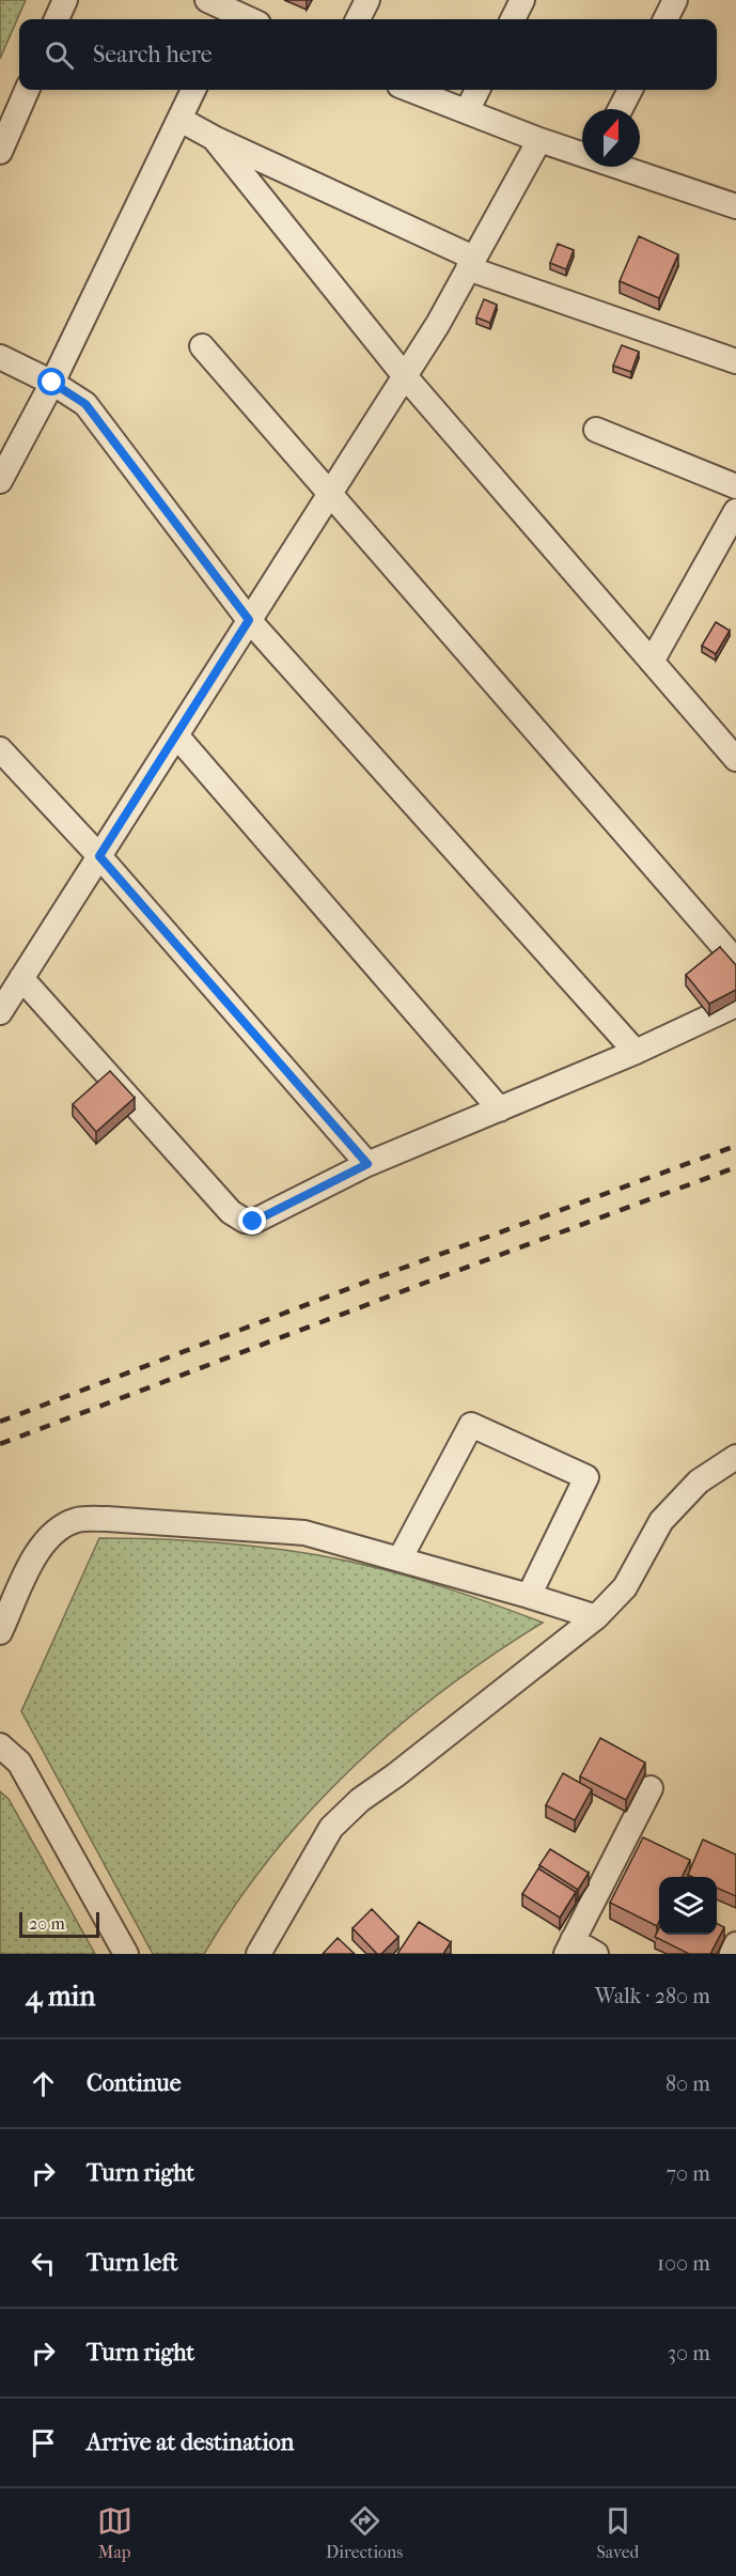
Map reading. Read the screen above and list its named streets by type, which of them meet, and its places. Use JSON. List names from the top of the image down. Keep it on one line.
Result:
{"scale_bar":"20 m","north":"top","page":{"search":"Search here","scale":"20 m","heading":["4 min","Walk · 280 m"],"list":[["Continue","80 m"],["Turn right","70 m"],["Turn left","100 m"],["Turn right","30 m"],"Arrive at destination"],"nav":["Map","Directions","Saved"]}}
